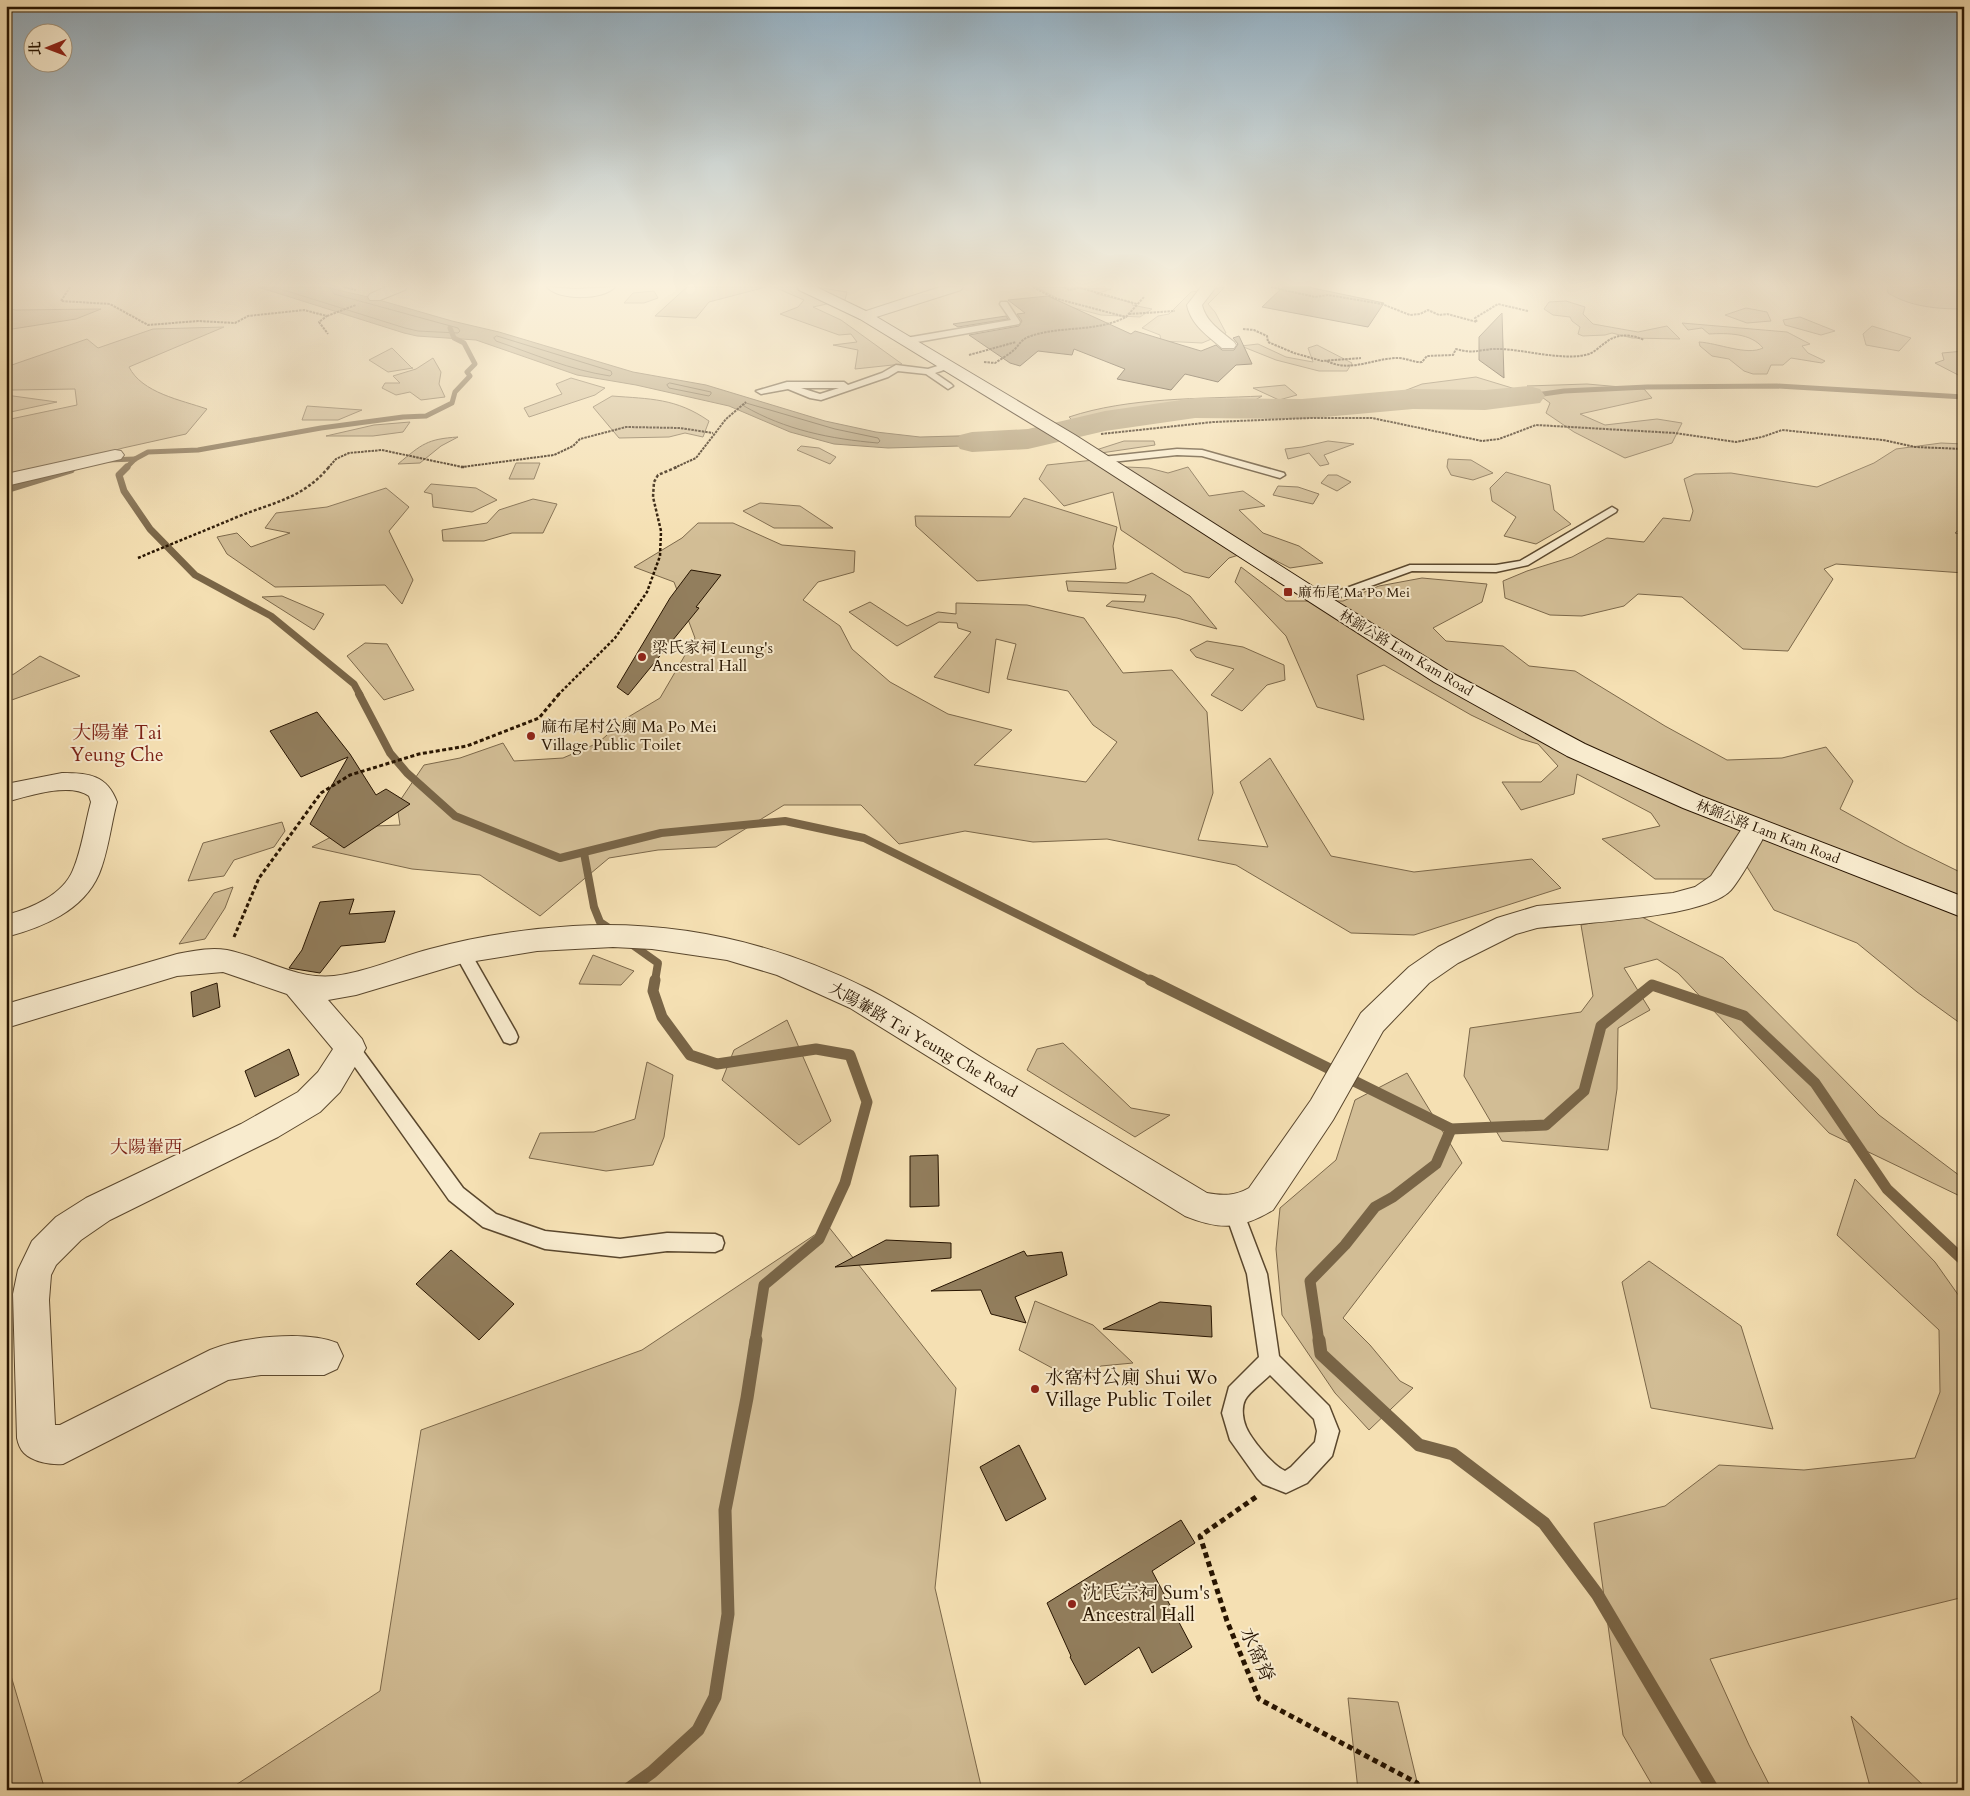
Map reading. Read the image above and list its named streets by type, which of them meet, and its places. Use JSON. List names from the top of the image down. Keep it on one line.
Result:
{"streets":{"street":["林錦公路 Lam Kam Road","大陽輋路 Tai Yeung Che Road"],"path":["水窩脊"]},"districts":["大陽輋 Tai Yeung Che","大陽輋西"],"places":{"transit":["麻布尾 Ma Po Mei"],"other":["梁氏家祠 Leung's Ancestral Hall","麻布尾村公廁 Ma Po Mei Village Public Toilet","水窩村公廁 Shui Wo Village Public Toilet","沈氏宗祠 Sum's Ancestral Hall"]},"north":"left"}
